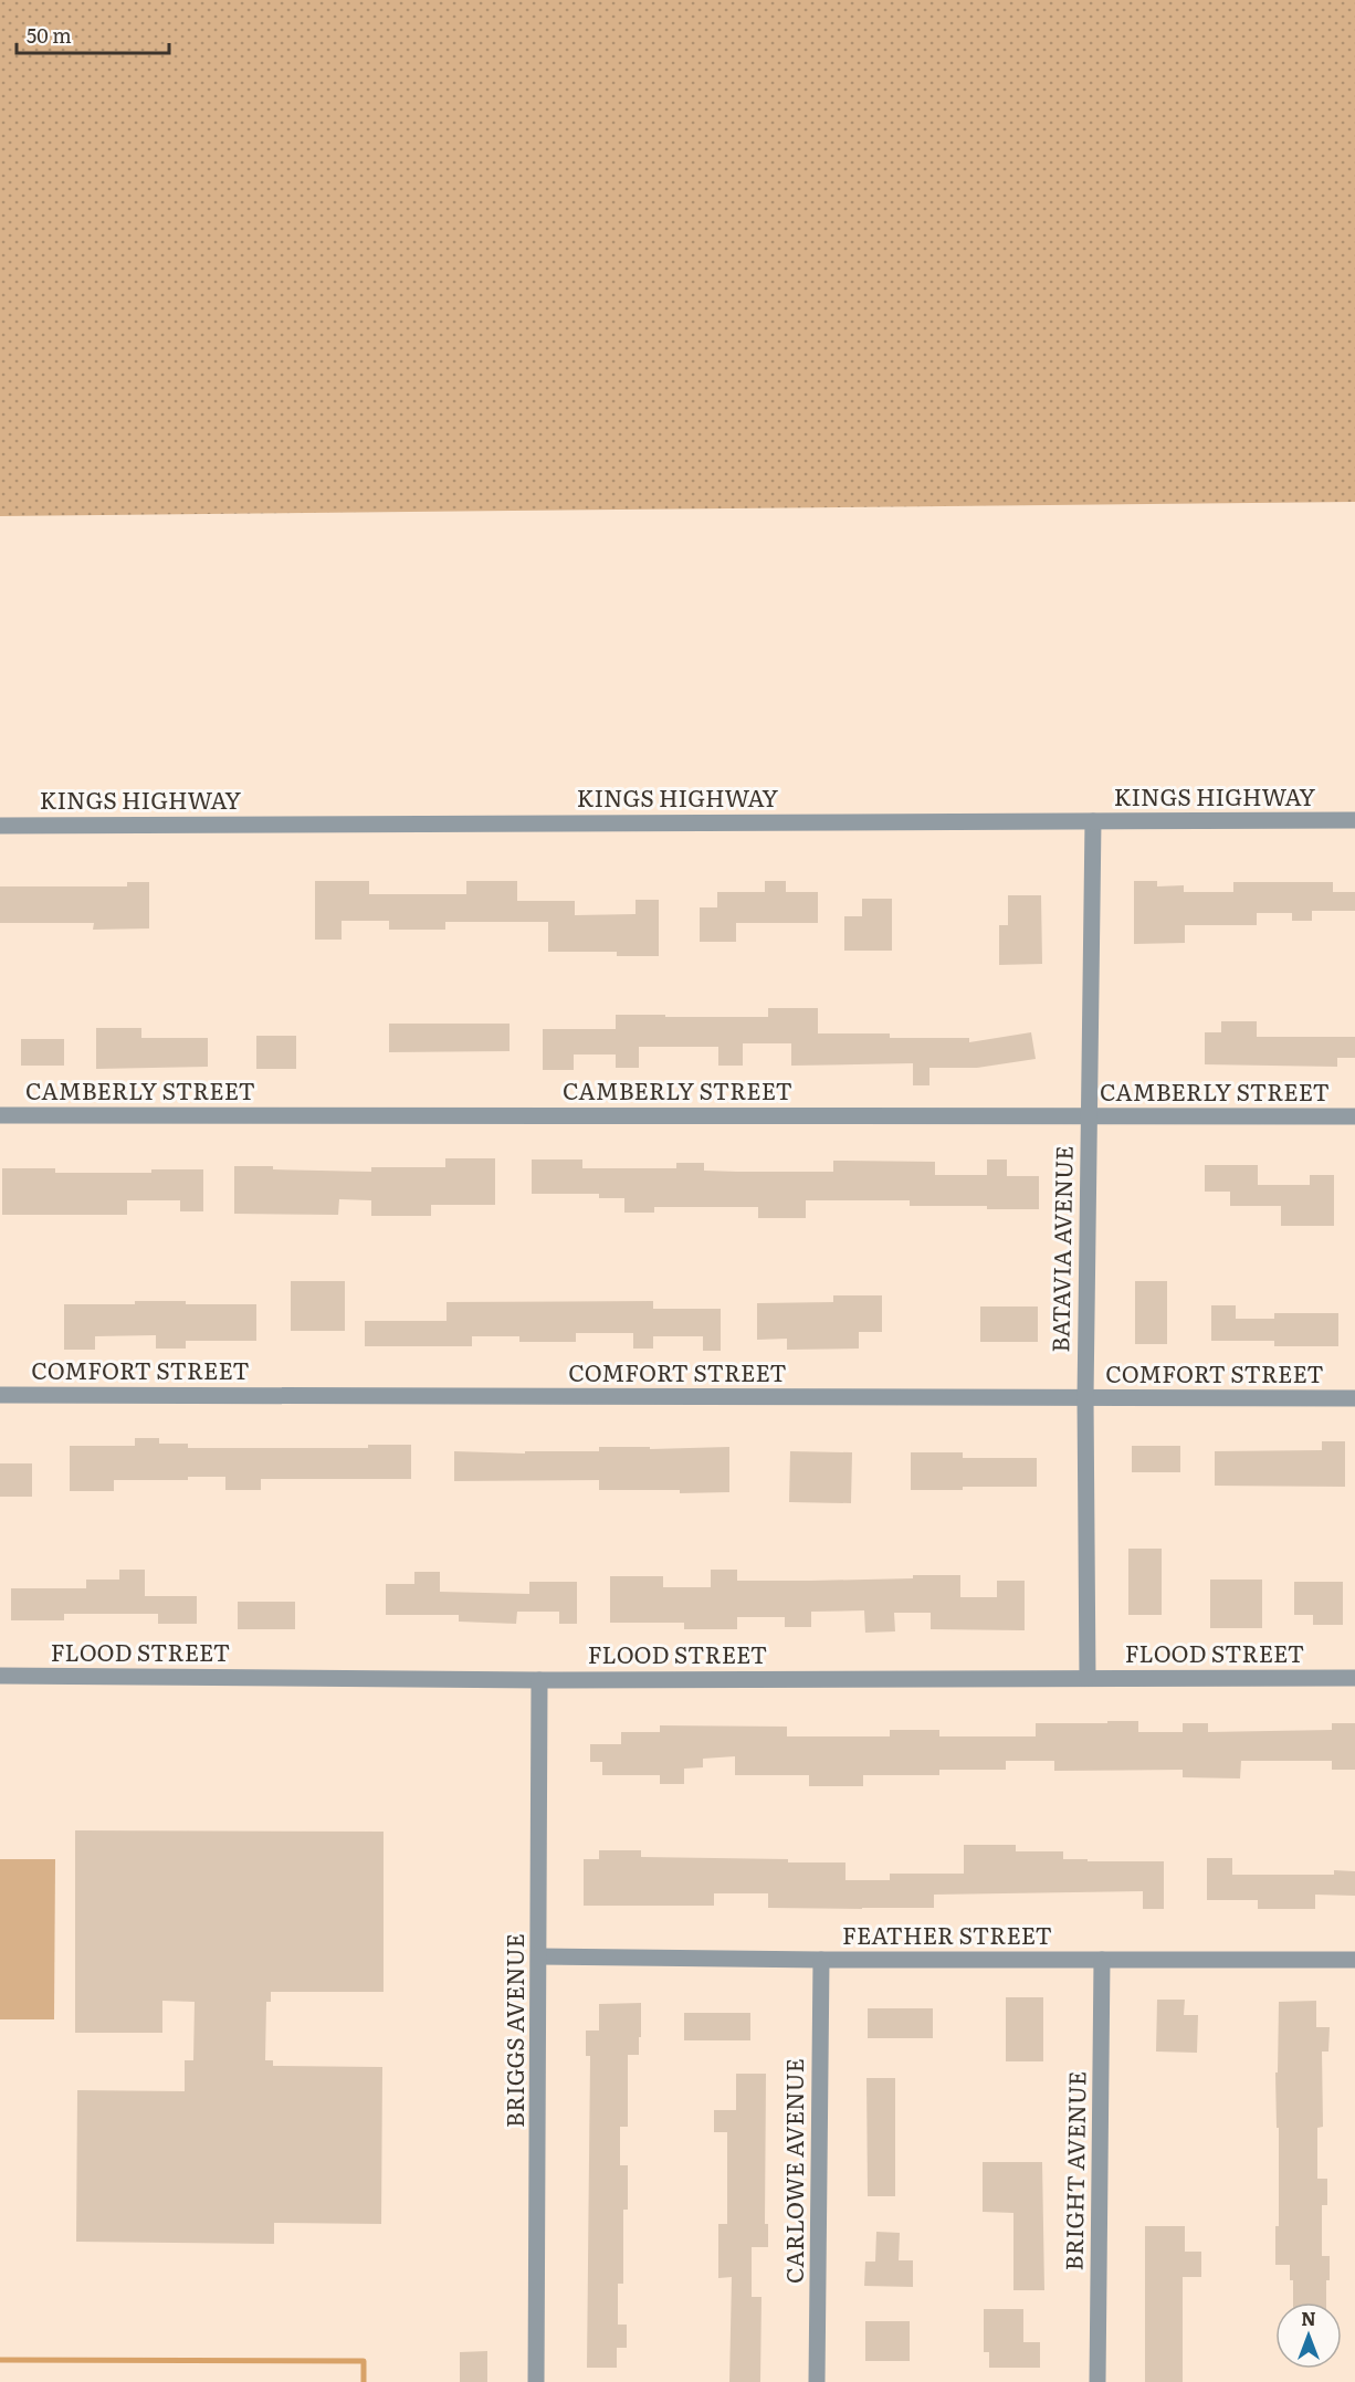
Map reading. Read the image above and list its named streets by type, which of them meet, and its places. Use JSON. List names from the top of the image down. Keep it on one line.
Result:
{"streets":{"street":["KINGS HIGHWAY","CAMBERLY STREET","BATAVIA AVENUE","COMFORT STREET","FLOOD STREET","FEATHER STREET","BRIGGS AVENUE","CARLOWE AVENUE","BRIGHT AVENUE"]},"crossings":[["KINGS HIGHWAY","BATAVIA AVENUE"],["CAMBERLY STREET","BATAVIA AVENUE"],["BATAVIA AVENUE","COMFORT STREET"],["BATAVIA AVENUE","FLOOD STREET"],["FLOOD STREET","BRIGGS AVENUE"],["FEATHER STREET","BRIGGS AVENUE"],["FEATHER STREET","CARLOWE AVENUE"],["FEATHER STREET","BRIGHT AVENUE"]],"scale_bar":"50 m","north":"top"}
